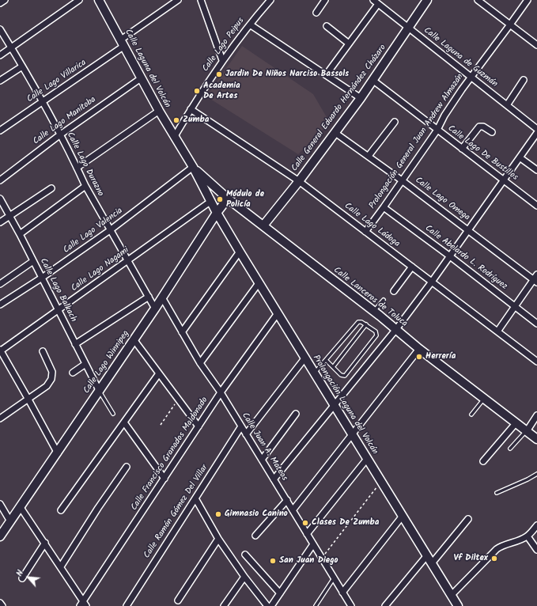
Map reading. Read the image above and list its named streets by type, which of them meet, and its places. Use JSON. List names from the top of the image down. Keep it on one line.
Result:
{"streets":{"main road":["Calle Laguna del Volcán","Calle General Eduardo Hernández Cházaro","Calle Lanceros de Toluca","Calle Lago Winnipeg","Prolongación Laguna del Volcán"],"street":["Calle Lago Peipus","Calle Laguna de Guzmán","Calle Lago Villarica","Calle Lago Manitoba","Prolongación General Juan Andrew Almazán","Calle Lago De Bustillos","Calle Lago Durazno","Calle Lago Omega","Calle Lago Ládoga","Calle Lago Valencia","Calle Abelardo L. Rodríguez","Calle Lago Nagami","Calle Lago Balkach","Calle Juan A. Mateos","Calle Francisco Granados Maldonado","Calle Ramón Gómez Del Villar"]},"crossings":[["Calle Lago Peipus","Calle Laguna del Volcán"],["Calle Lago Peipus","Calle Lago Ládoga"],["Calle Laguna de Guzmán","Calle General Eduardo Hernández Cházaro"],["Calle Laguna de Guzmán","Prolongación General Juan Andrew Almazán"],["Calle Laguna del Volcán","Calle Lago Villarica"],["Calle Laguna del Volcán","Calle Lago Manitoba"],["Calle Laguna del Volcán","Calle Lago Valencia"],["Calle Laguna del Volcán","Calle Lago Nagami"],["Calle Laguna del Volcán","Calle Lanceros de Toluca"],["Calle Laguna del Volcán","Calle Lago Winnipeg"],["Calle Laguna del Volcán","Prolongación Laguna del Volcán"],["Calle Lago Villarica","Calle Lago Durazno"],["Calle General Eduardo Hernández Cházaro","Calle Lago De Bustillos"],["Calle General Eduardo Hernández Cházaro","Calle Lago Omega"],["Calle General Eduardo Hernández Cházaro","Calle Lago Ládoga"],["Calle General Eduardo Hernández Cházaro","Calle Lanceros de Toluca"],["Calle Lago Manitoba","Calle Lago Durazno"],["Prolongación General Juan Andrew Almazán","Calle Lago De Bustillos"],["Prolongación General Juan Andrew Almazán","Calle Lago Omega"],["Prolongación General Juan Andrew Almazán","Calle Lago Ládoga"],["Prolongación General Juan Andrew Almazán","Calle Abelardo L. Rodríguez"],["Calle Lago Durazno","Calle Lago Valencia"],["Calle Lago Durazno","Calle Lago Nagami"],["Calle Lago Durazno","Calle Lago Winnipeg"],["Calle Lago Valencia","Calle Lago Balkach"],["Calle Lago Valencia","Calle Lanceros de Toluca"],["Calle Lago Nagami","Calle Lago Balkach"],["Calle Lago Balkach","Calle Lago Winnipeg"],["Calle Lanceros de Toluca","Calle Lago Winnipeg"],["Calle Lago Winnipeg","Prolongación Laguna del Volcán"],["Calle Lago Winnipeg","Calle Juan A. Mateos"],["Prolongación Laguna del Volcán","Calle Francisco Granados Maldonado"],["Calle Juan A. Mateos","Calle Francisco Granados Maldonado"],["Calle Juan A. Mateos","Calle Ramón Gómez Del Villar"]],"places":["Jardin De Niños Narciso Bassols","Academia De Artes","Zumba","Módulo de Policía","Herrería","Gimnasio Canino","Clases De Zumba","Vf Diltex","San Juan Diego"],"north":"top left"}
